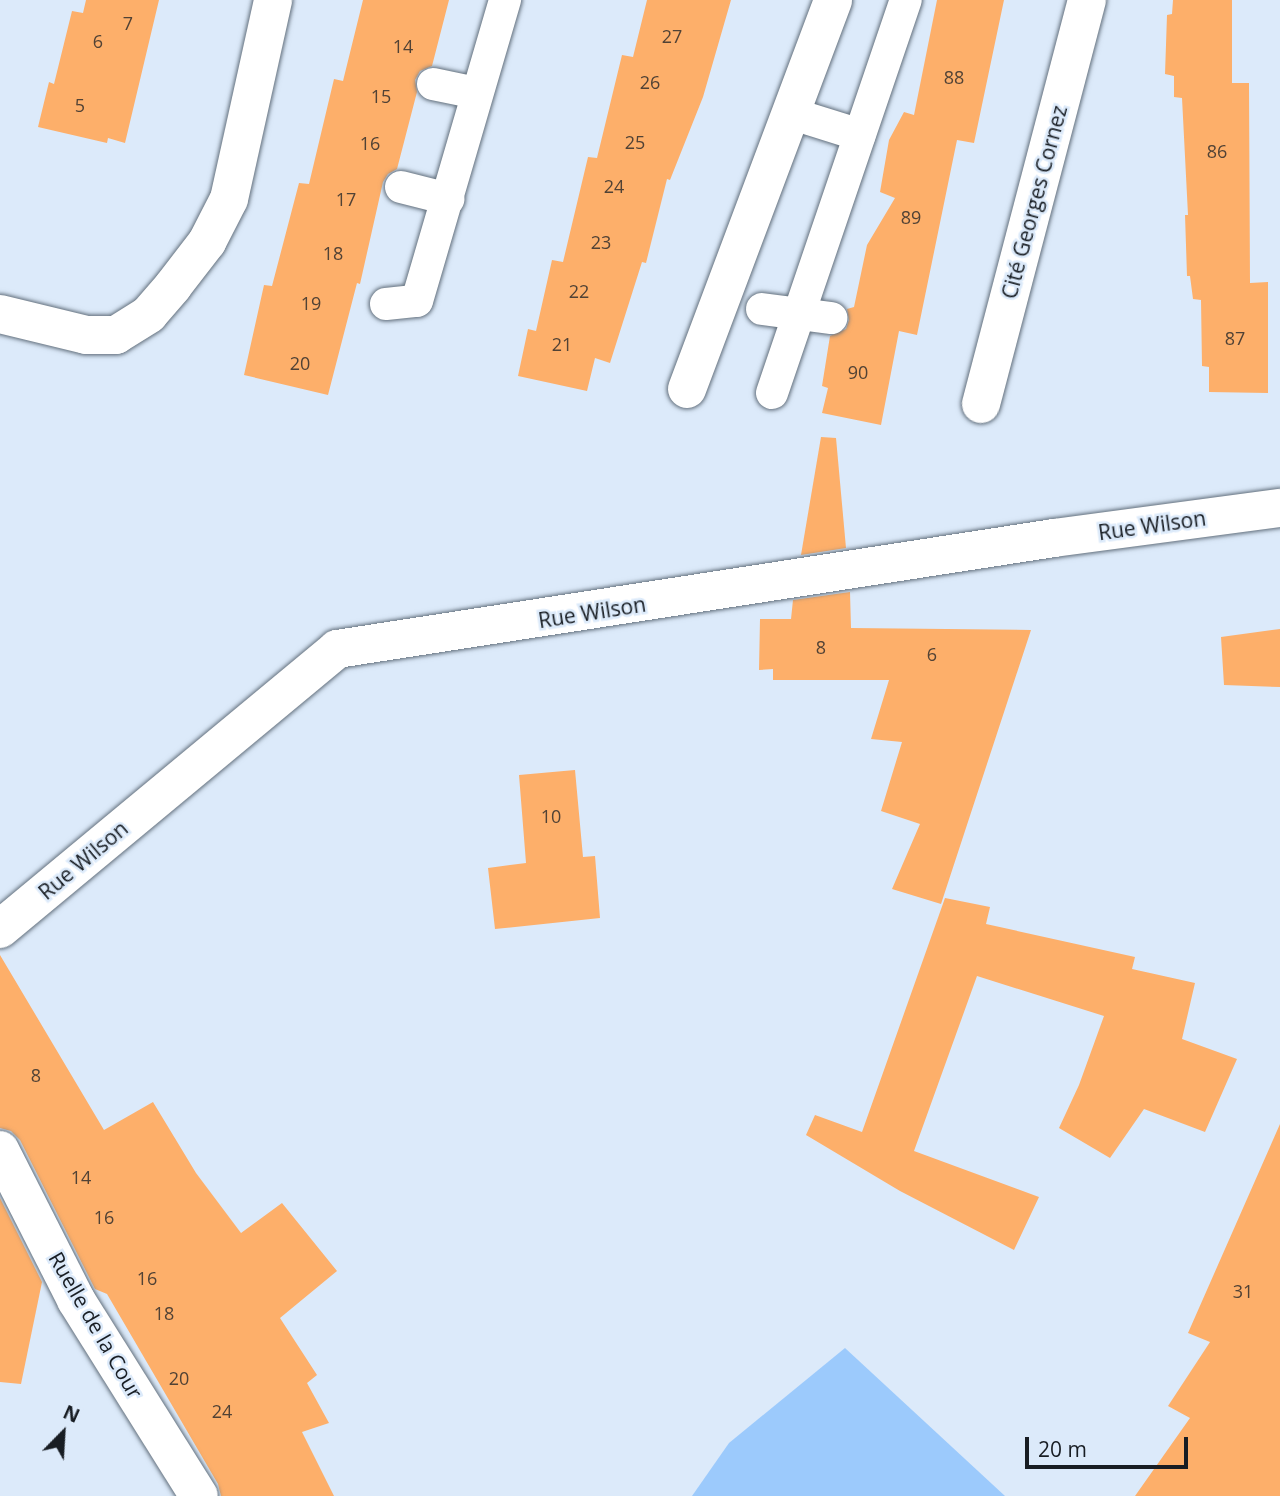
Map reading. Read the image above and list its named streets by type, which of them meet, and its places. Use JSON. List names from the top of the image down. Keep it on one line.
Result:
{"streets":{"street":["Cité Georges Cornez","Rue Wilson","Ruelle de la Cour"]},"house_numbers":["7","27","6","14","88","26","15","5","25","16","86","24","17","89","23","18","22","19","87","21","20","90","8","6","10","8","14","16","16","31","18","20","24"],"scale_bar":"20 m","north":"top right"}
